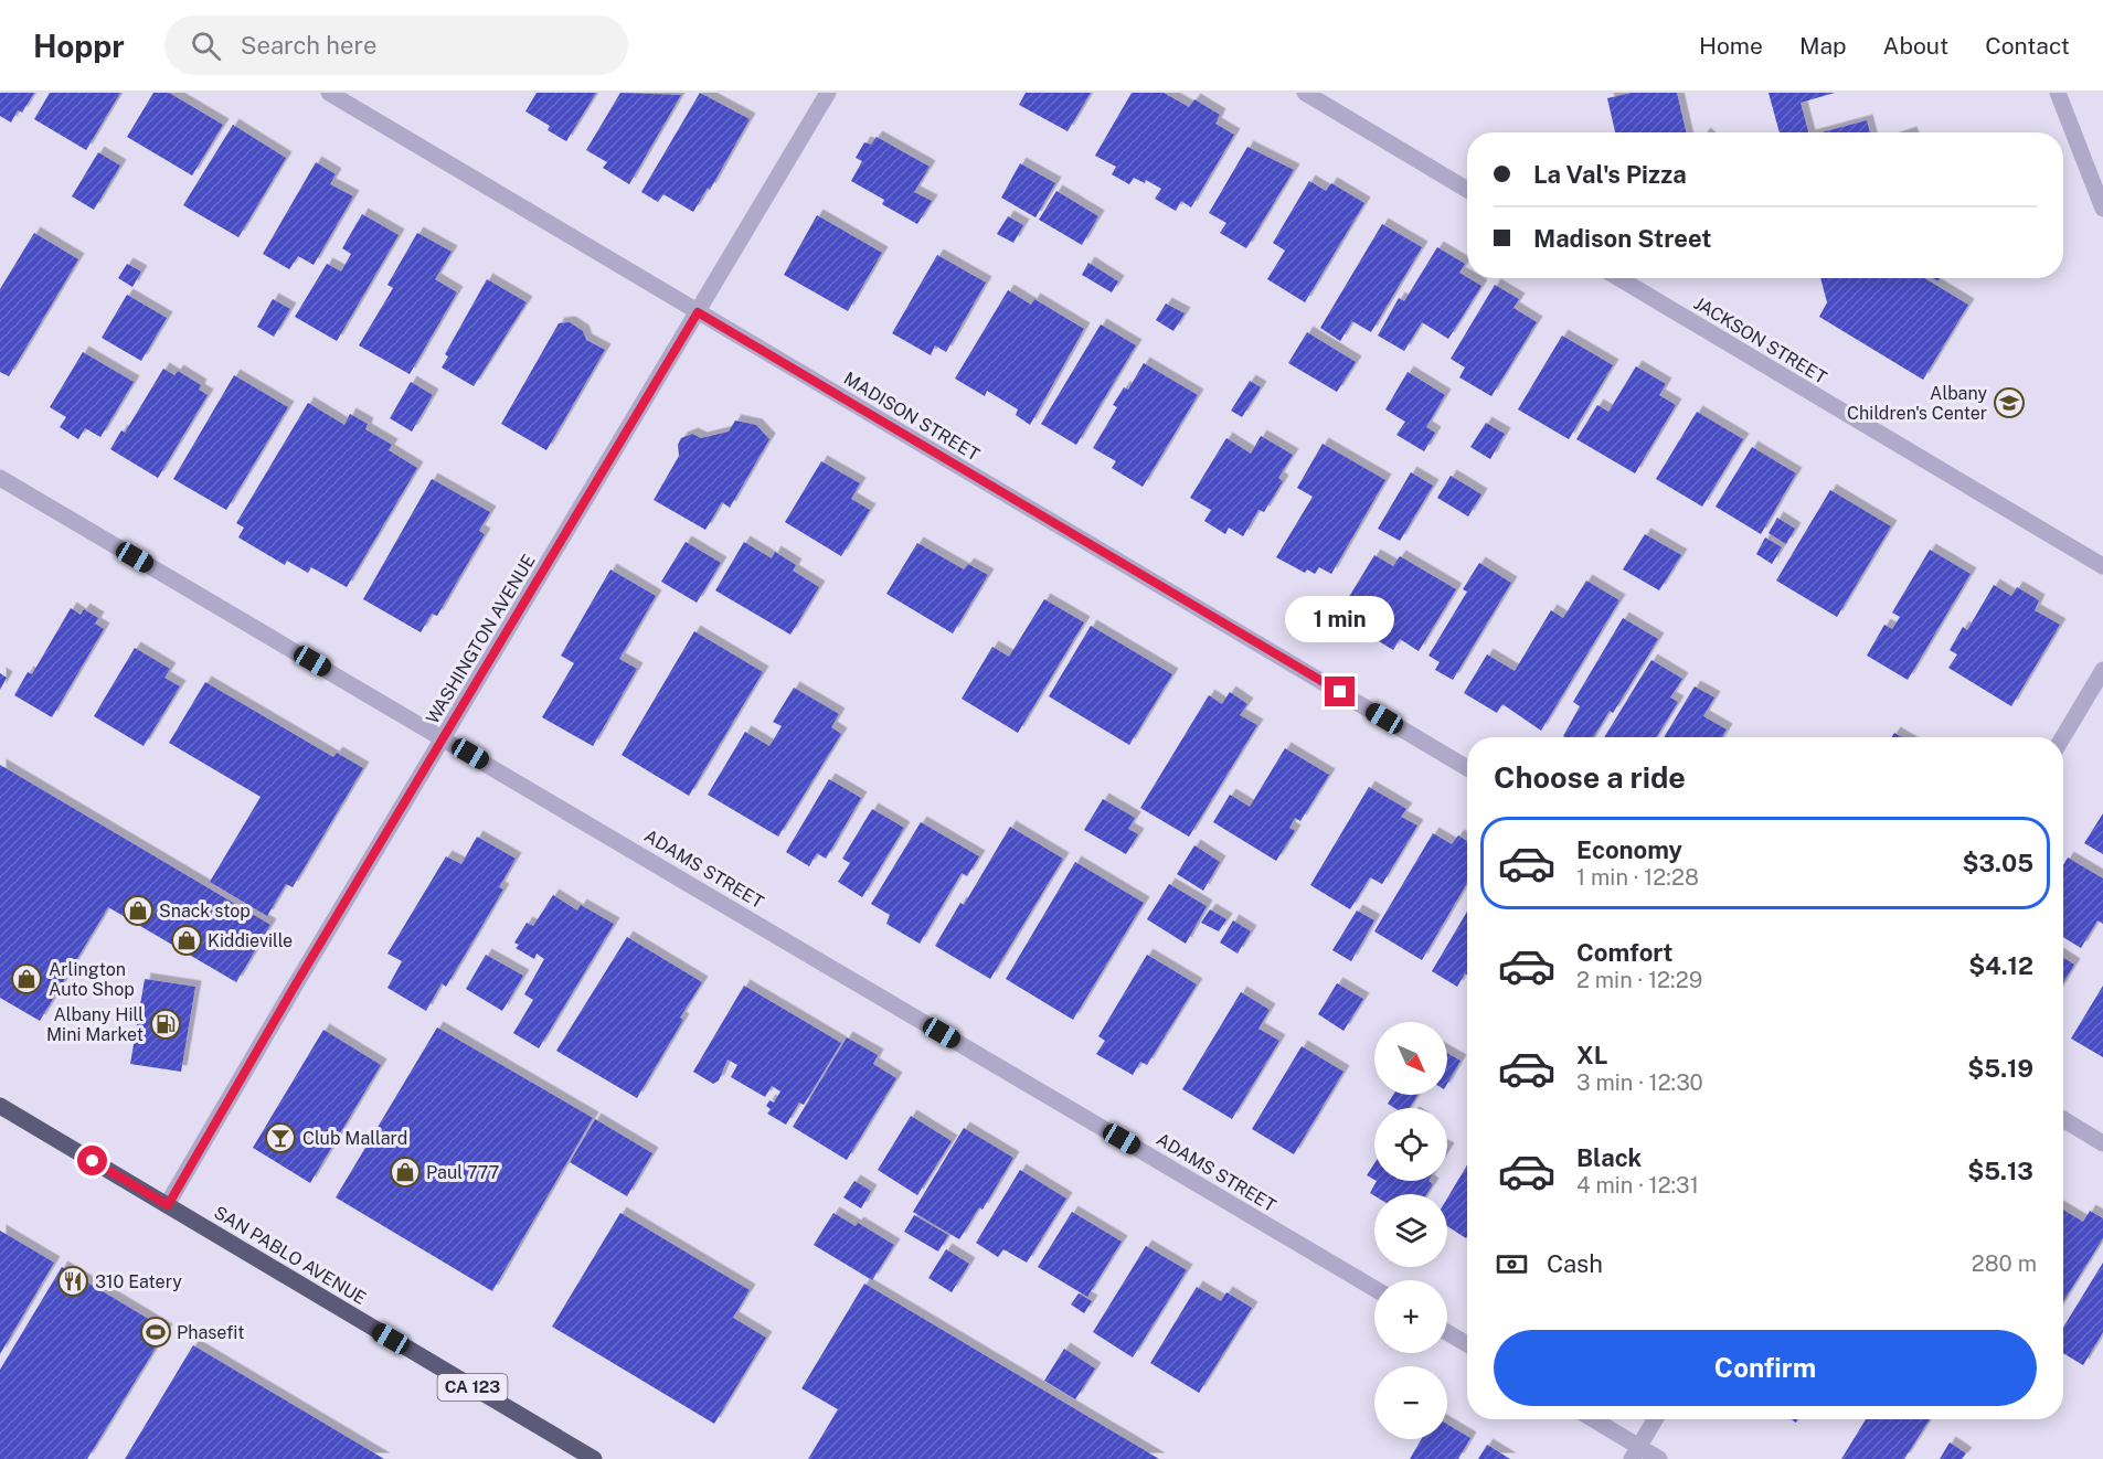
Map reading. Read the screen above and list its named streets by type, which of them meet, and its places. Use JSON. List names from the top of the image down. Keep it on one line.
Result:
{"streets":{"main road":["SAN PABLO AVENUE","CA 123"],"street":["JACKSON STREET","MADISON STREET","WASHINGTON AVENUE","ADAMS STREET"]},"crossings":[["MADISON STREET","WASHINGTON AVENUE"],["WASHINGTON AVENUE","ADAMS STREET"],["WASHINGTON AVENUE","SAN PABLO AVENUE"]],"places":{"school or university":["Albany Children's Center"],"shop":["Snack stop","Kiddieville","Arlington Auto Shop","Paul 777"],"fuel station":["Albany Hill Mini Market"],"bar":["Club Mallard"],"restaurant":["310 Eatery"],"sports":["Phasefit"]},"north":"bottom right","page":{"header":"Hoppr","search":"Search here","nav":["Home","Map","About","Contact"],"banner":["La Val's Pizza","Madison Street"],"bubble":"1 min","heading":"Choose a ride","list":[{"name":"Economy","note":"1 min · 12:28","value":"$3.05"},{"name":"Comfort","note":"2 min · 12:29","value":"$4.12"},{"name":"XL","note":"3 min · 12:30","value":"$5.19"},{"name":"Black","note":"4 min · 12:31","value":"$5.13"}],"map_buttons":["+","−"],"pay":["Cash","280 m"],"buttons":"Confirm"}}
